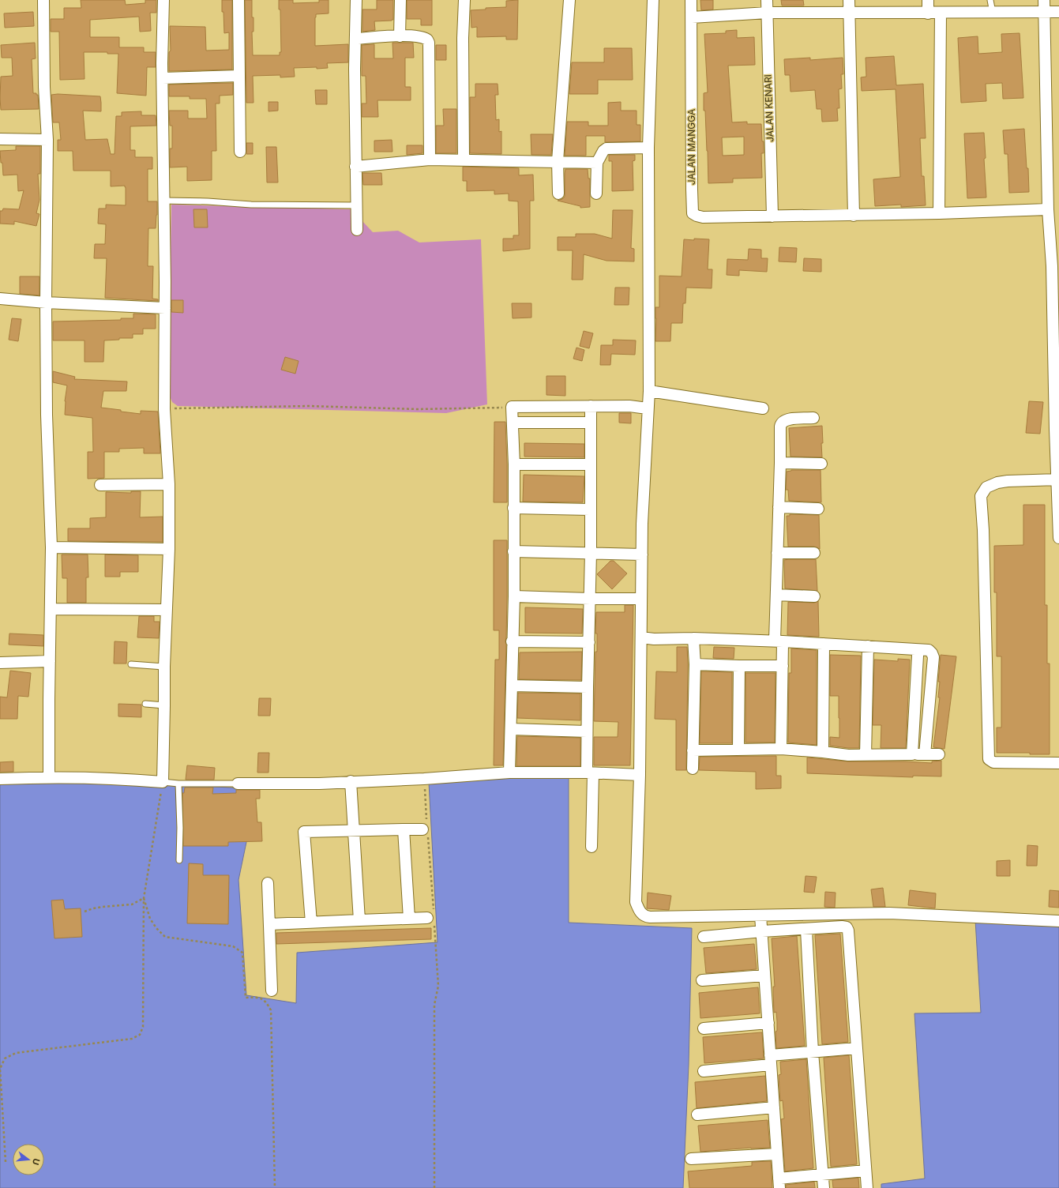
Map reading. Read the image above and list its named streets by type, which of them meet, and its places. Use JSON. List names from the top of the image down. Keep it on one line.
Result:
{"streets":{"street":["JALAN KENARI","JALAN MANGGA"]},"crossings":[["JALAN KENARI","JALAN MANGGA"]],"north":"right"}
